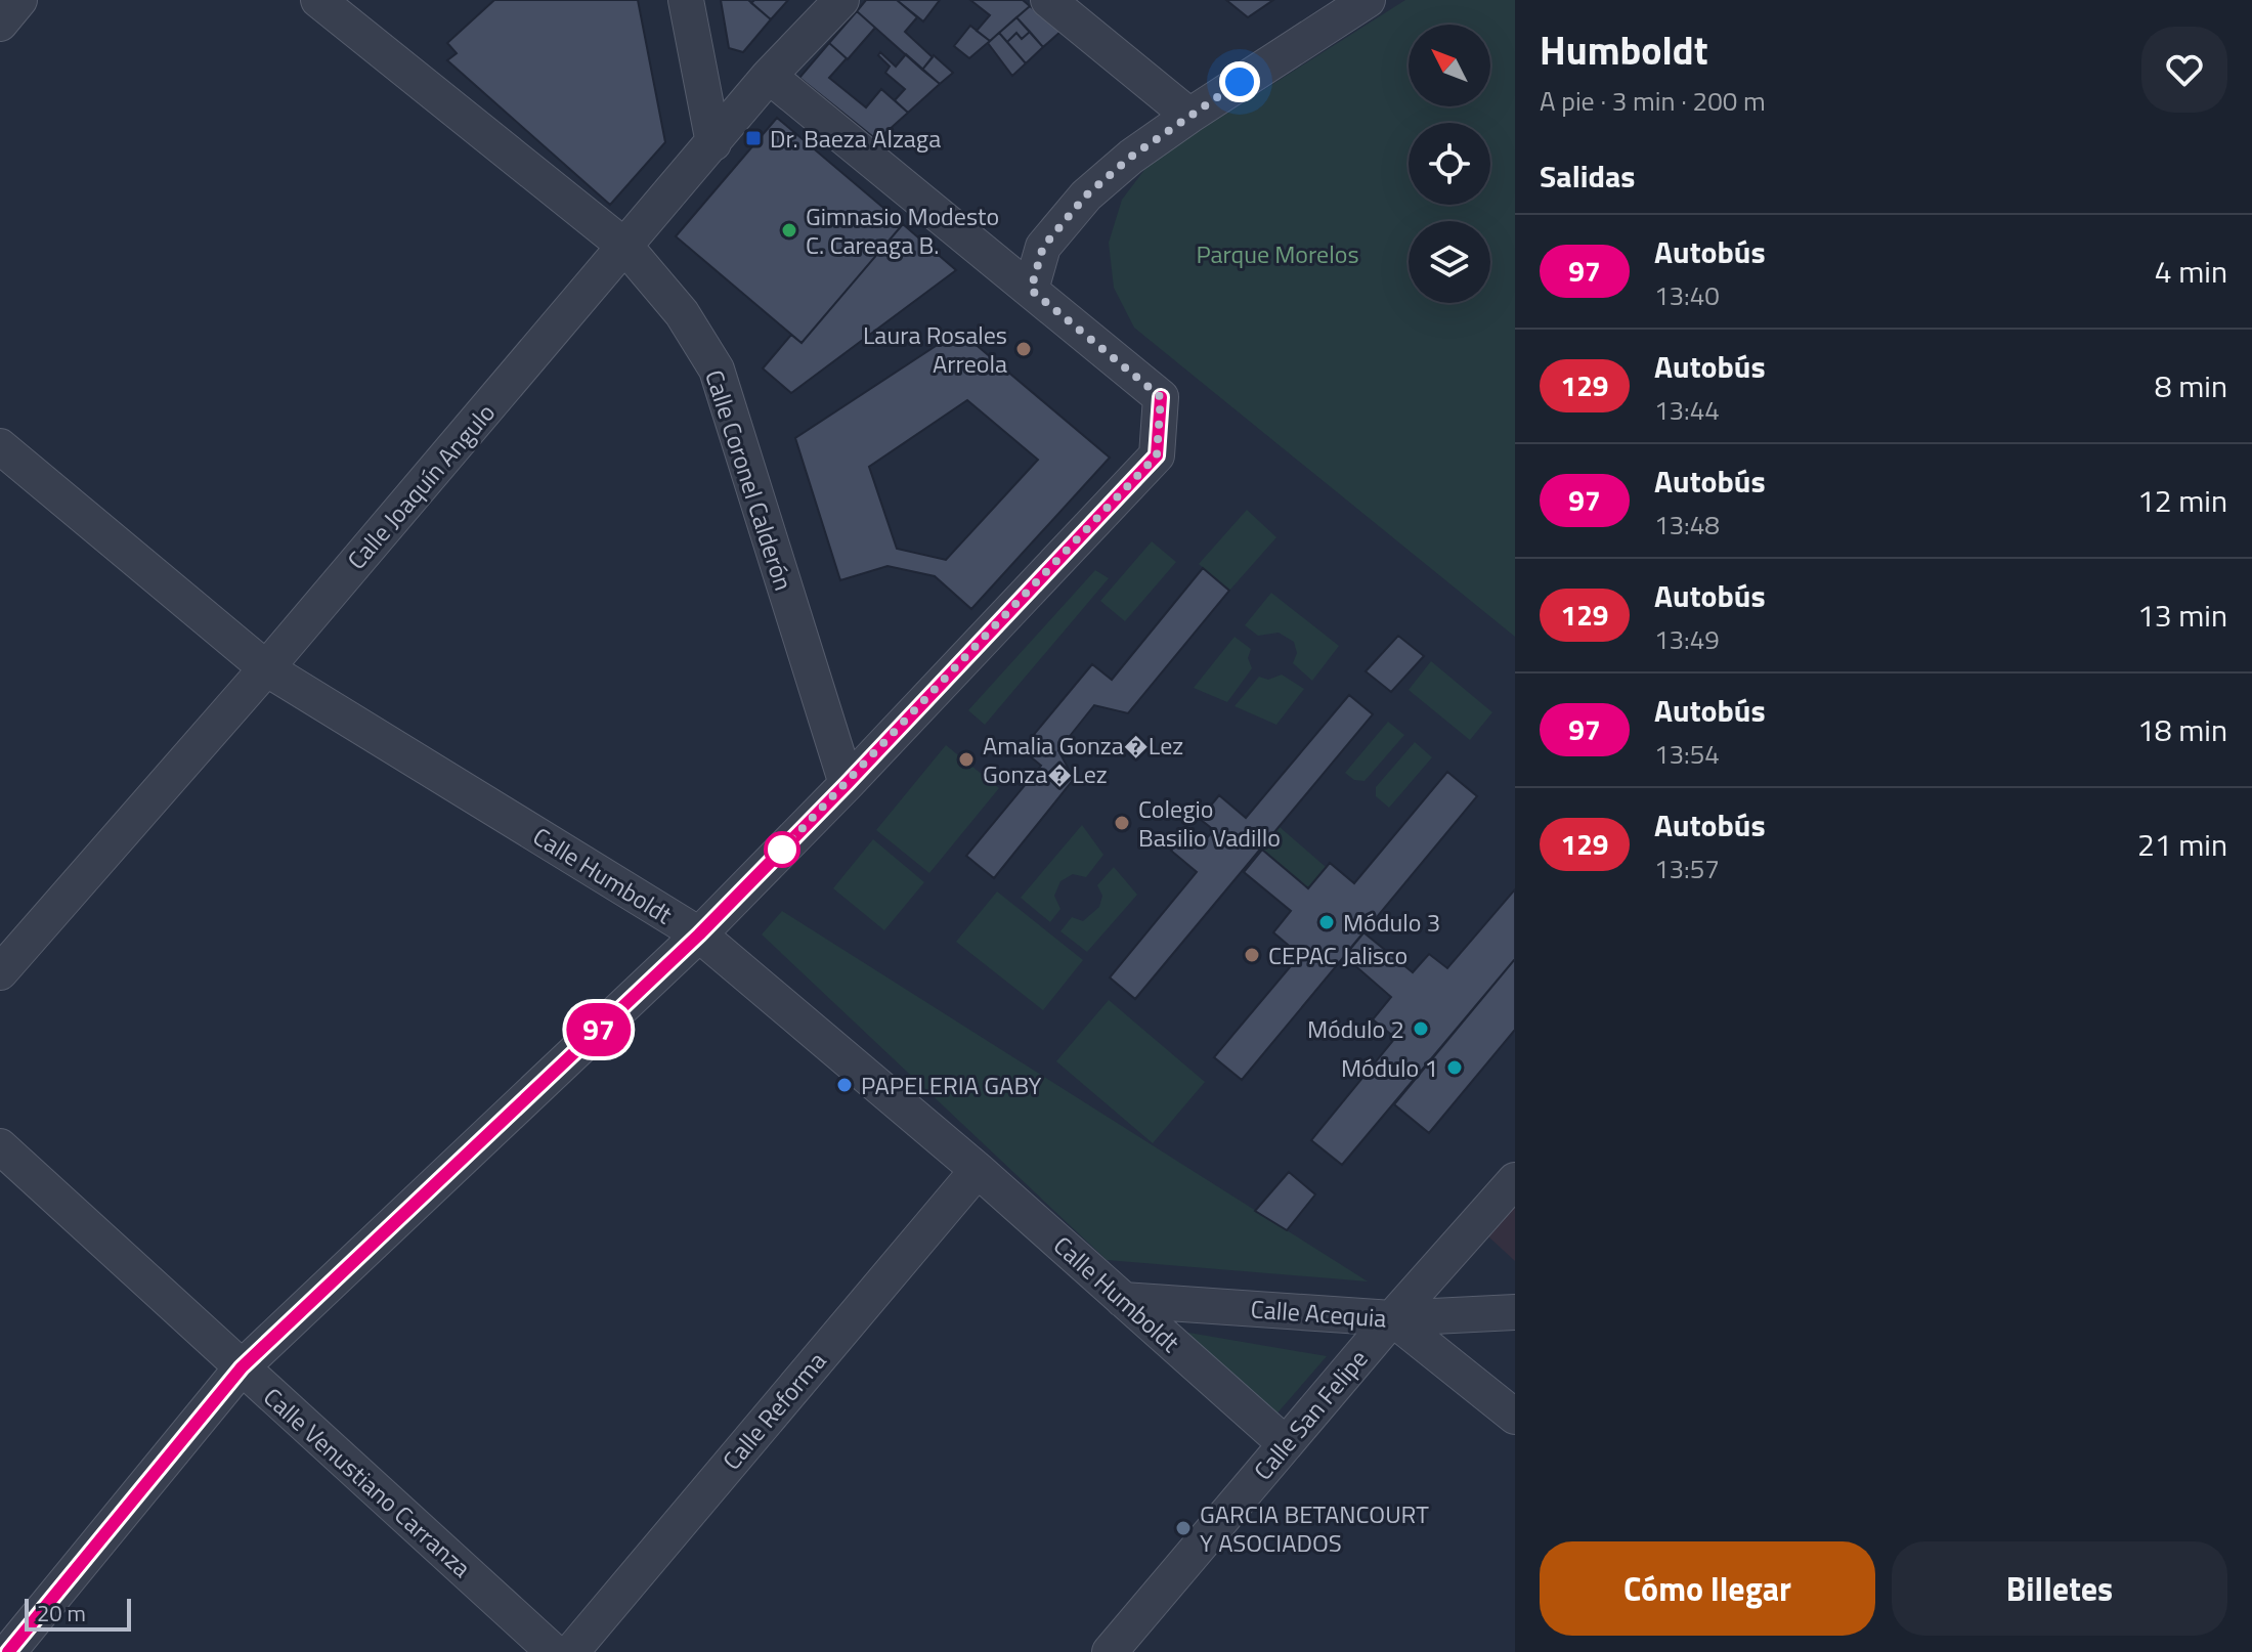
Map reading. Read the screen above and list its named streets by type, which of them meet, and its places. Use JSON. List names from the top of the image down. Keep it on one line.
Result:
{"streets":{"street":["Calle Coronel Calderón","Calle Joaquín Angulo","Calle Humboldt","Calle Acequia","Calle Reforma","Calle San Felipe","Calle Venustiano Carranza"]},"crossings":[["Calle Coronel Calderón","Calle Joaquín Angulo"],["Calle Joaquín Angulo","Calle Humboldt"],["Calle Humboldt","Calle Acequia"],["Calle Humboldt","Calle Reforma"],["Calle Humboldt","Calle San Felipe"],["Calle Acequia","Calle San Felipe"]],"parks":["Parque Morelos"],"places":{"transit":["Dr. Baeza Alzaga"],"other":["Gimnasio Modesto C. Careaga B.","Laura Rosales Arreola","Amalia Gonza�Lez Gonza�Lez","Colegio Basilio Vadillo","Módulo 3","CEPAC Jalisco","Módulo 2","Módulo 1","PAPELERIA GABY","GARCIA BETANCOURT Y ASOCIADOS"]},"lines":["bus line 97"],"scale_bar":"20 m","north":"top left","page":{"on_map":"97","heading":[["Humboldt","A pie · 3 min · 200 m"],"Salidas"],"list":[{"mark":"97","name":"Autobús","note":"13:40","value":"4 min"},{"mark":"129","name":"Autobús","note":"13:44","value":"8 min"},{"mark":"97","name":"Autobús","note":"13:48","value":"12 min"},{"mark":"129","name":"Autobús","note":"13:49","value":"13 min"},{"mark":"97","name":"Autobús","note":"13:54","value":"18 min"},{"mark":"129","name":"Autobús","note":"13:57","value":"21 min"}],"buttons":["Cómo llegar","Billetes"],"scale":"20 m"}}
